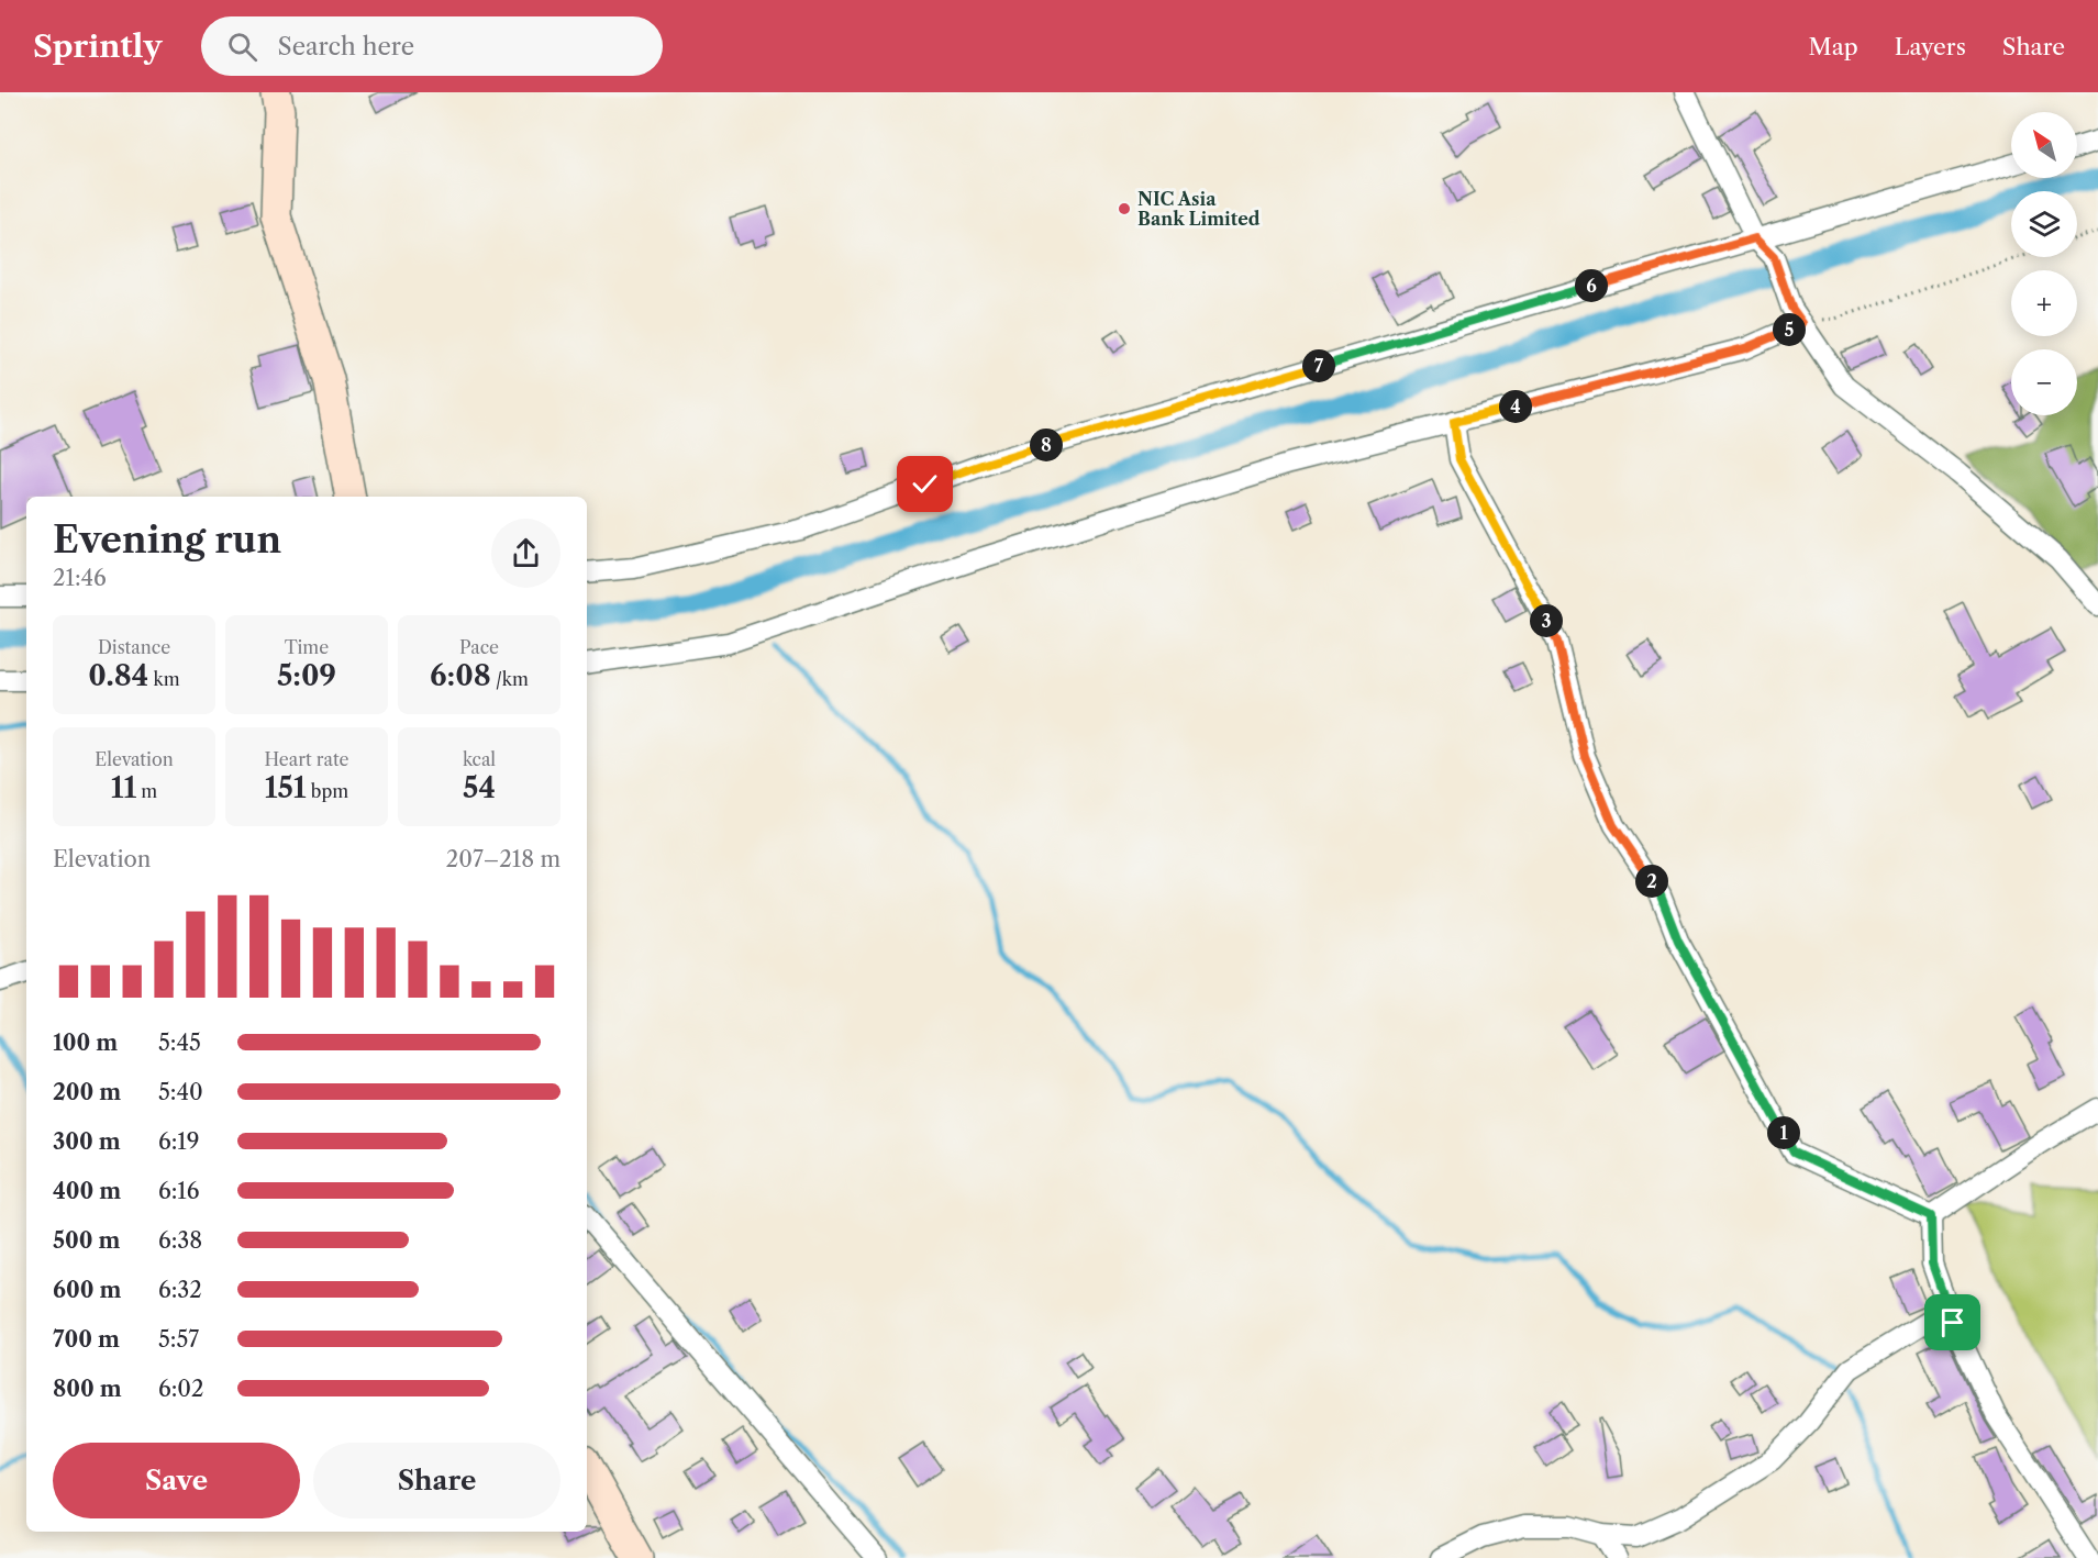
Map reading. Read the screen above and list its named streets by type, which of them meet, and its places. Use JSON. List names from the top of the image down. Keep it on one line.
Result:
{"places":["NIC Asia Bank Limited"],"north":"top left","page":{"header":"Sprintly","search":"Search here","nav":["Map","Layers","Share"],"map_buttons":["+","−"],"pins":["6","5","7","4","8","3","2","1"],"heading":["Evening run","21:46"],"stats":[["Distance","0.84 km"],["Time","5:09"],["Pace","6:08 /km"],["Elevation","11 m"],["Heart rate","151 bpm"],["kcal","54"]],"chart":["Elevation","207–218 m"],"list":[{"name":"100 m","note":"5:45"},{"name":"200 m","note":"5:40"},{"name":"300 m","note":"6:19"},{"name":"400 m","note":"6:16"},{"name":"500 m","note":"6:38"},{"name":"600 m","note":"6:32"},{"name":"700 m","note":"5:57"},{"name":"800 m","note":"6:02"}],"buttons":["Save","Share"]}}
